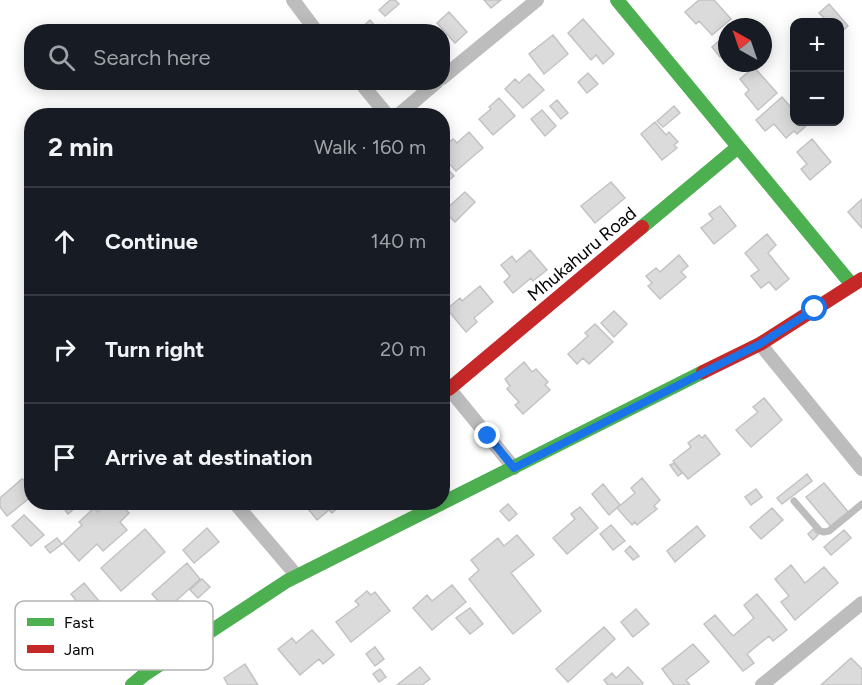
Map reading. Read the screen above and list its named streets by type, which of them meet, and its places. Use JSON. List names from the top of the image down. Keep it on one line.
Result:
{"streets":{"street":["Mhukahuru Road"]},"legend":["Fast","Jam"],"north":"top left","page":{"map_buttons":["+","−"],"search":"Search here","heading":["2 min","Walk · 160 m"],"list":[["Continue","140 m"],["Turn right","20 m"],"Arrive at destination"]}}
